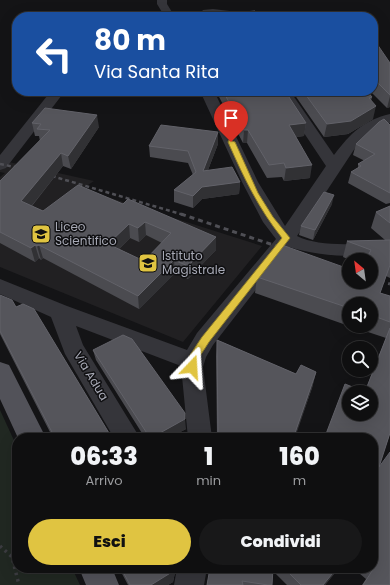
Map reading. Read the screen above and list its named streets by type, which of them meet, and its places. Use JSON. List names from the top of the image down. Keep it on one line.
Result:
{"streets":{"street":["Via Adua"]},"places":{"school or university":["Liceo Scientifico","Istituto Magistrale"]},"north":"top left","page":{"turn":["80 m","Via Santa Rita"],"eta":["06:33","Arrivo","1","min","160","m"],"buttons":["Esci","Condividi"]}}
